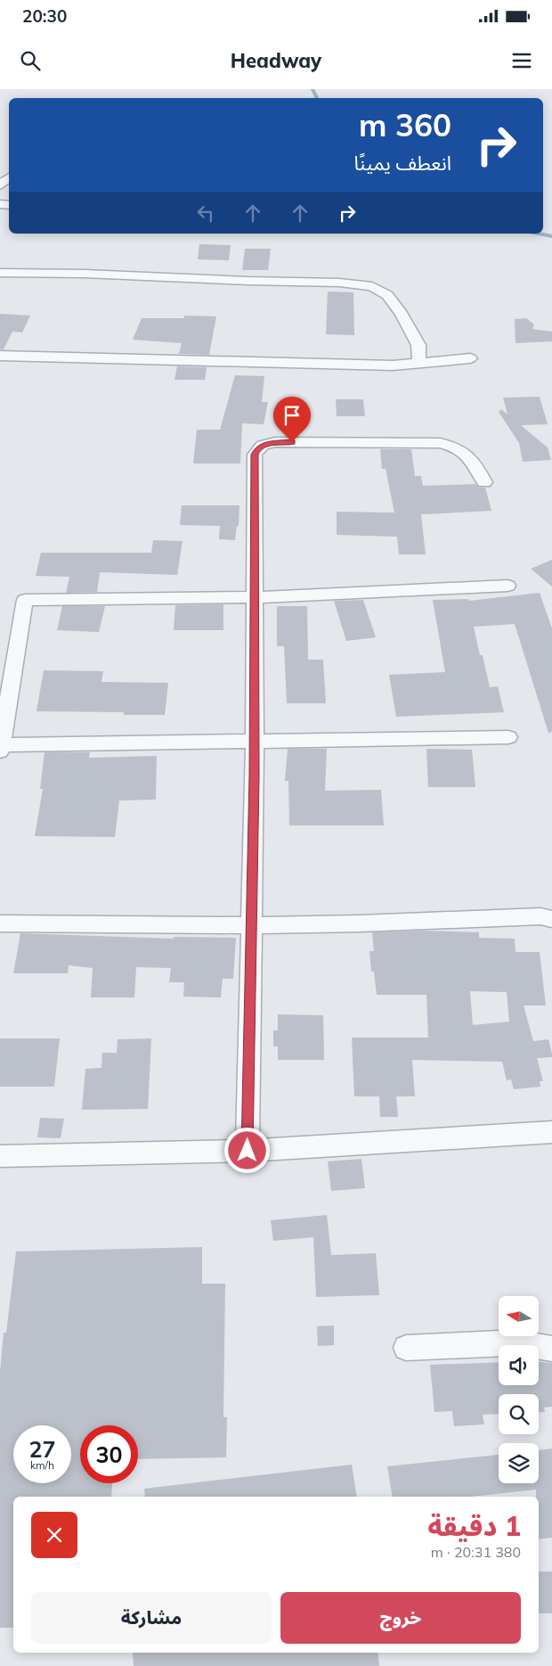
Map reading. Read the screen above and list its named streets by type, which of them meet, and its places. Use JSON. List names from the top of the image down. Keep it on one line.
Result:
{"north":"left","page":{"status":"20:30","header":"Headway","turn":["360 m","انعطف يمينًا"],"speed":"27 km/h","limit":"30","heading":["1 دقيقة","380 m · 20:31"],"buttons":["خروج","مشاركة"]}}
